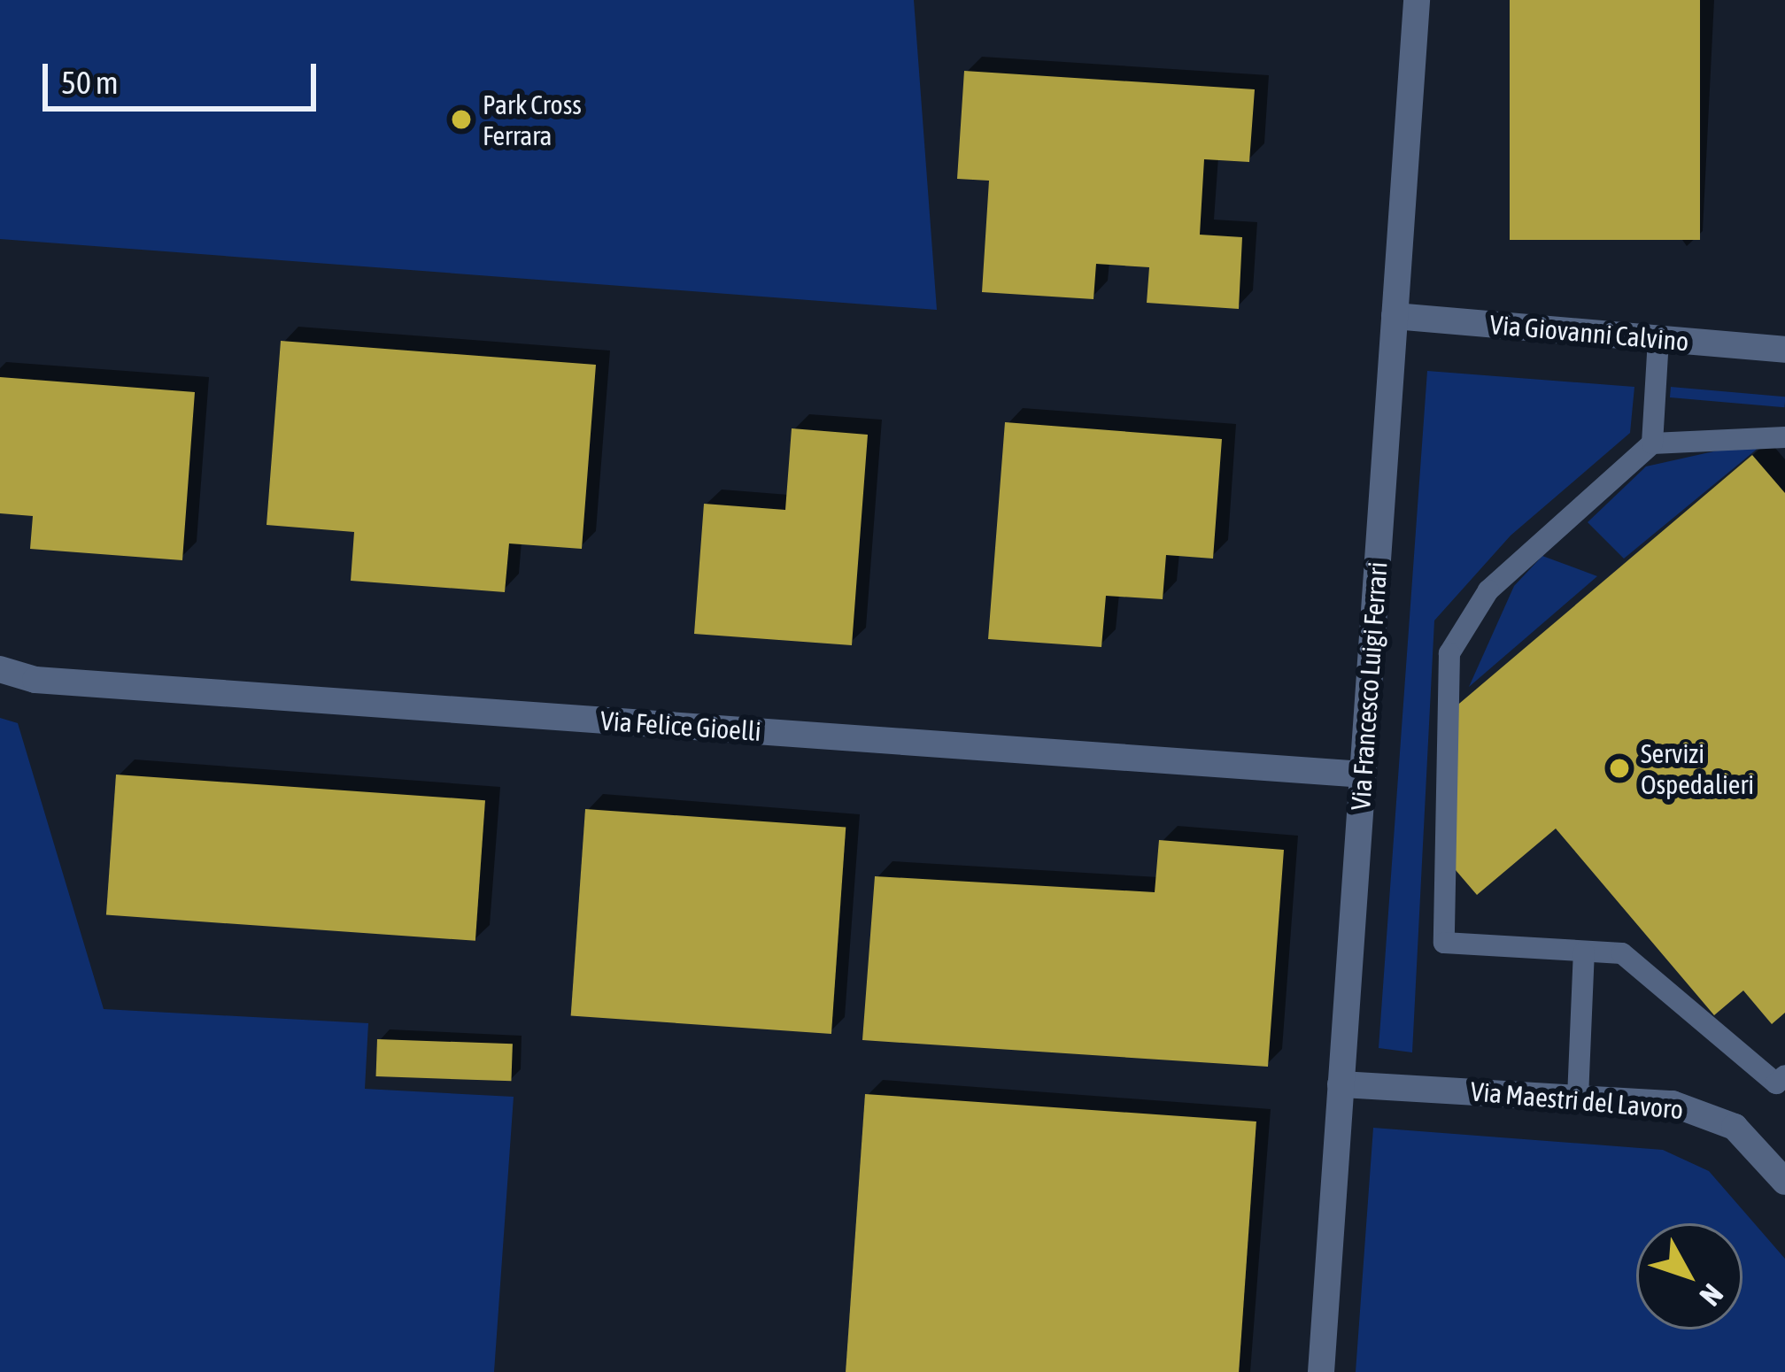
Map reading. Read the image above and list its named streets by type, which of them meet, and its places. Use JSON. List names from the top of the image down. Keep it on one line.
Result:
{"streets":{"street":["Via Giovanni Calvino","Via Francesco Luigi Ferrari","Via Felice Gioelli","Via Maestri del Lavoro"]},"crossings":[["Via Giovanni Calvino","Via Francesco Luigi Ferrari"],["Via Francesco Luigi Ferrari","Via Felice Gioelli"],["Via Francesco Luigi Ferrari","Via Maestri del Lavoro"]],"places":["Park Cross Ferrara","Servizi Ospedalieri"],"scale_bar":"50 m","north":"bottom right"}
